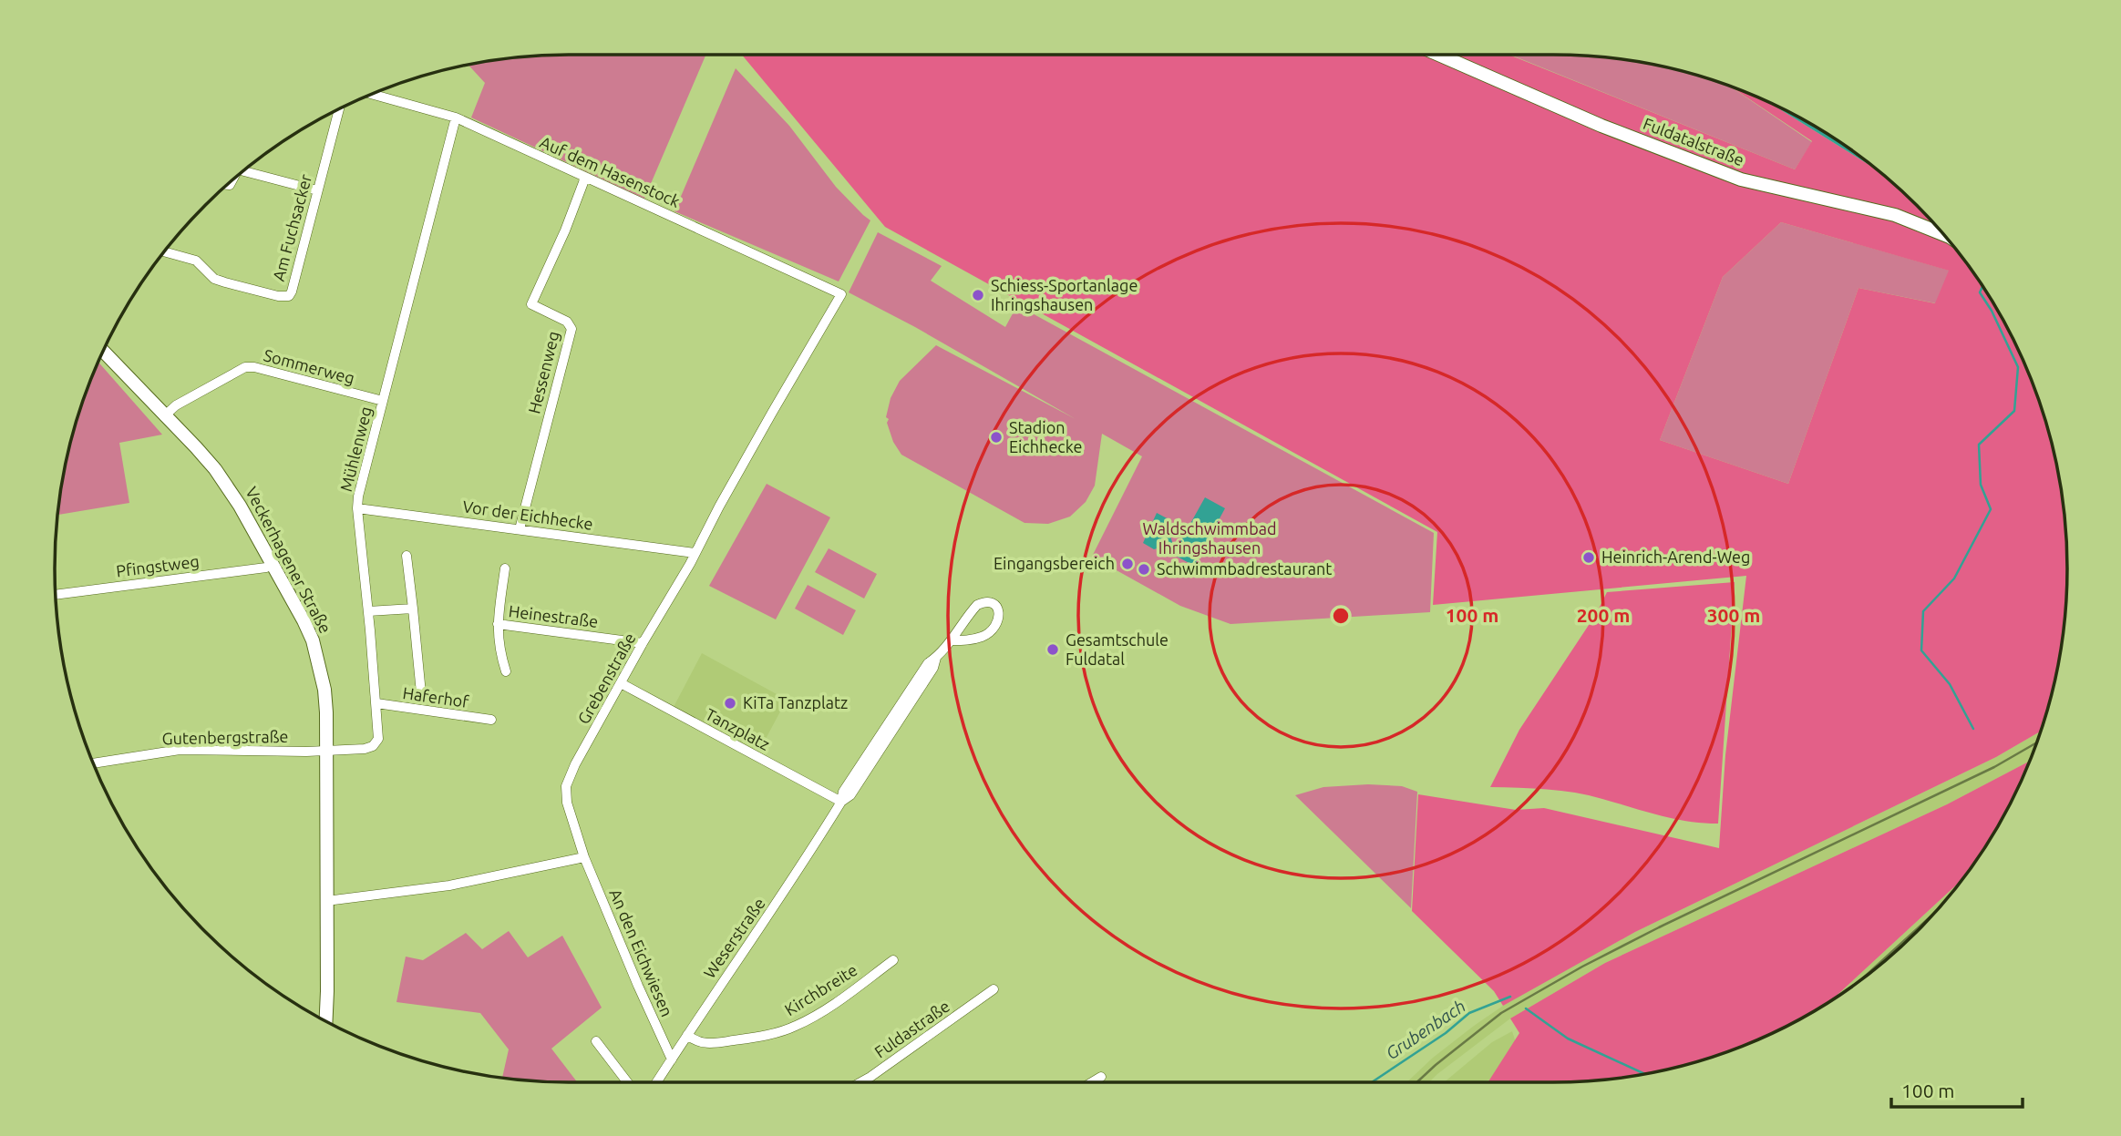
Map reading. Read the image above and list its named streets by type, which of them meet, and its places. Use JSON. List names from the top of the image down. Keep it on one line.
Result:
{"streets":{"street":["Fuldatalstraße","Auf dem Hasenstock","Am Fuchsacker","Sommerweg","Hessenweg","Mühlenweg","Vor der Eichhecke","Veckerhagener Straße","Pfingstweg","Heinestraße","Grebenstraße","Haferhof","Tanzplatz","Gutenbergstraße","Weserstraße","An den Eichwiesen","Kirchbreite","Fuldastraße"]},"crossings":[["Auf dem Hasenstock","Hessenweg"],["Auf dem Hasenstock","Mühlenweg"],["Auf dem Hasenstock","Grebenstraße"],["Sommerweg","Mühlenweg"],["Sommerweg","Veckerhagener Straße"],["Hessenweg","Vor der Eichhecke"],["Mühlenweg","Vor der Eichhecke"],["Mühlenweg","Veckerhagener Straße"],["Mühlenweg","Haferhof"],["Mühlenweg","Gutenbergstraße"],["Vor der Eichhecke","Grebenstraße"],["Veckerhagener Straße","Pfingstweg"],["Veckerhagener Straße","Gutenbergstraße"],["Heinestraße","Grebenstraße"],["Grebenstraße","Tanzplatz"],["Grebenstraße","An den Eichwiesen"],["Tanzplatz","Weserstraße"],["Weserstraße","An den Eichwiesen"],["Weserstraße","Kirchbreite"]],"water":["Grubenbach"],"parks":["Waldschwimmbad Ihringshausen"],"places":["Schiess-Sportanlage Ihringshausen","Stadion Eichhecke","Heinrich-Arend-Weg","Eingangsbereich","Schwimmbadrestaurant","Gesamtschule Fuldatal","KiTa Tanzplatz"],"scale_bar":"100 m","rings":["100 m","200 m","300 m"]}
